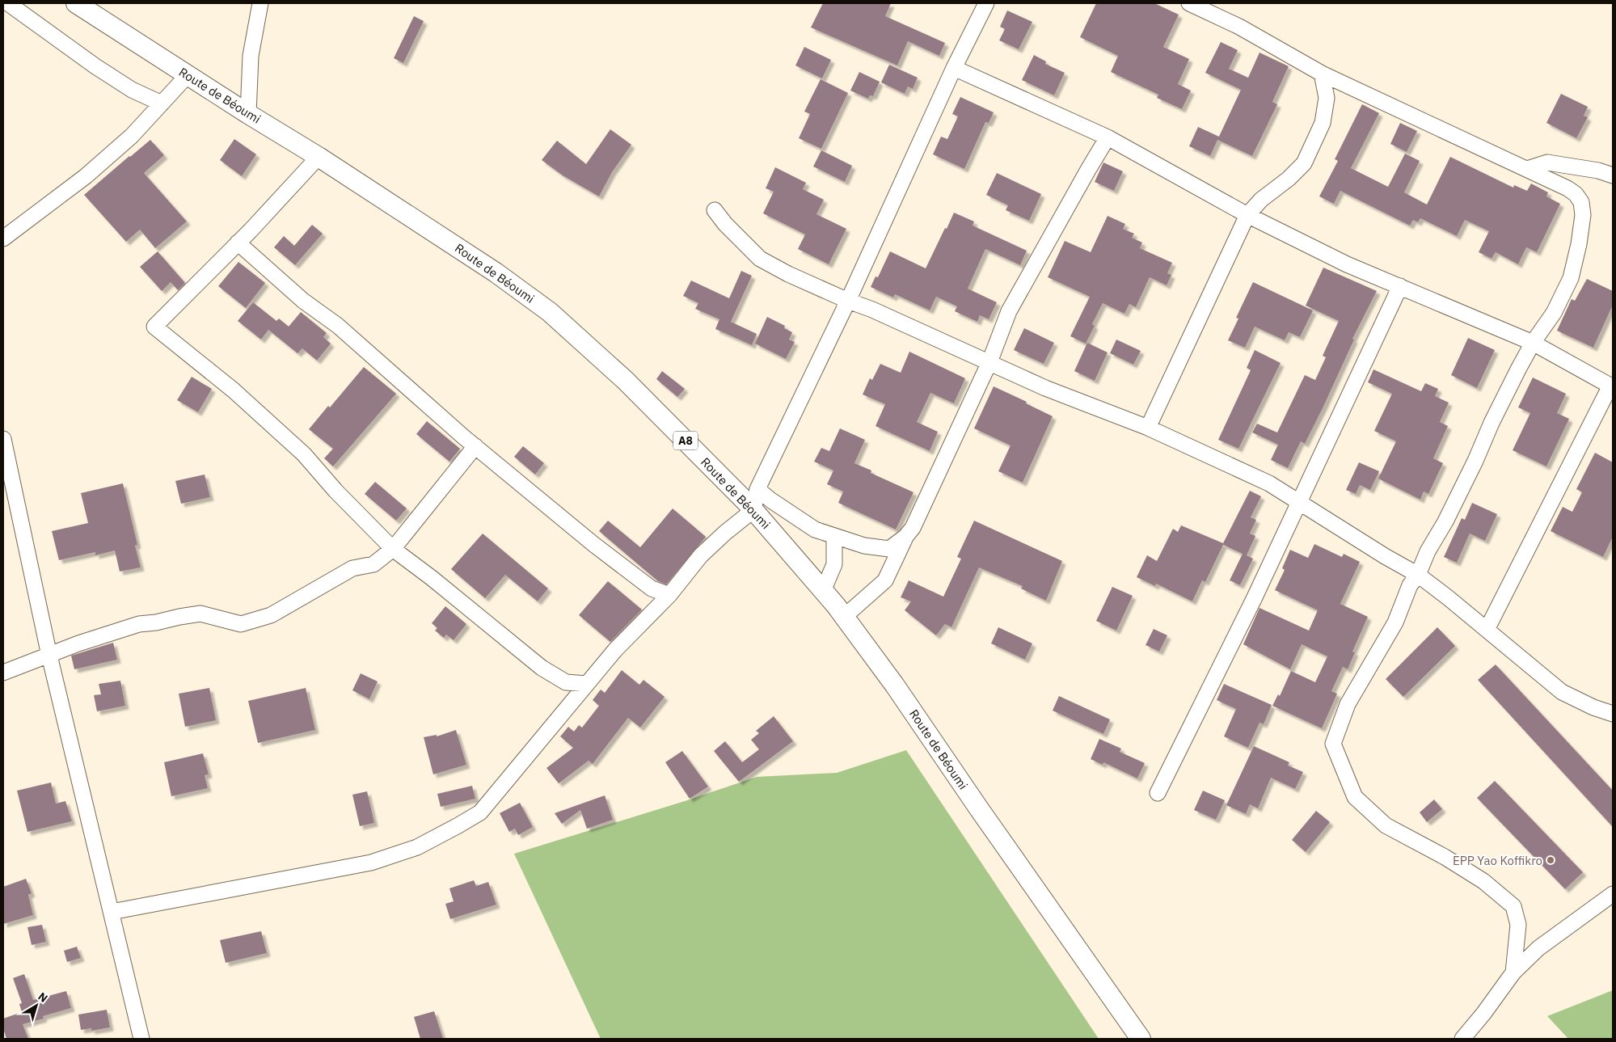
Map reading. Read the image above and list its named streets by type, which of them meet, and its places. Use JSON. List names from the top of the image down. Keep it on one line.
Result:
{"streets":{"main road":["Route de Béoumi","A8"]},"places":["EPP Yao Koffikro"],"north":"top right"}
